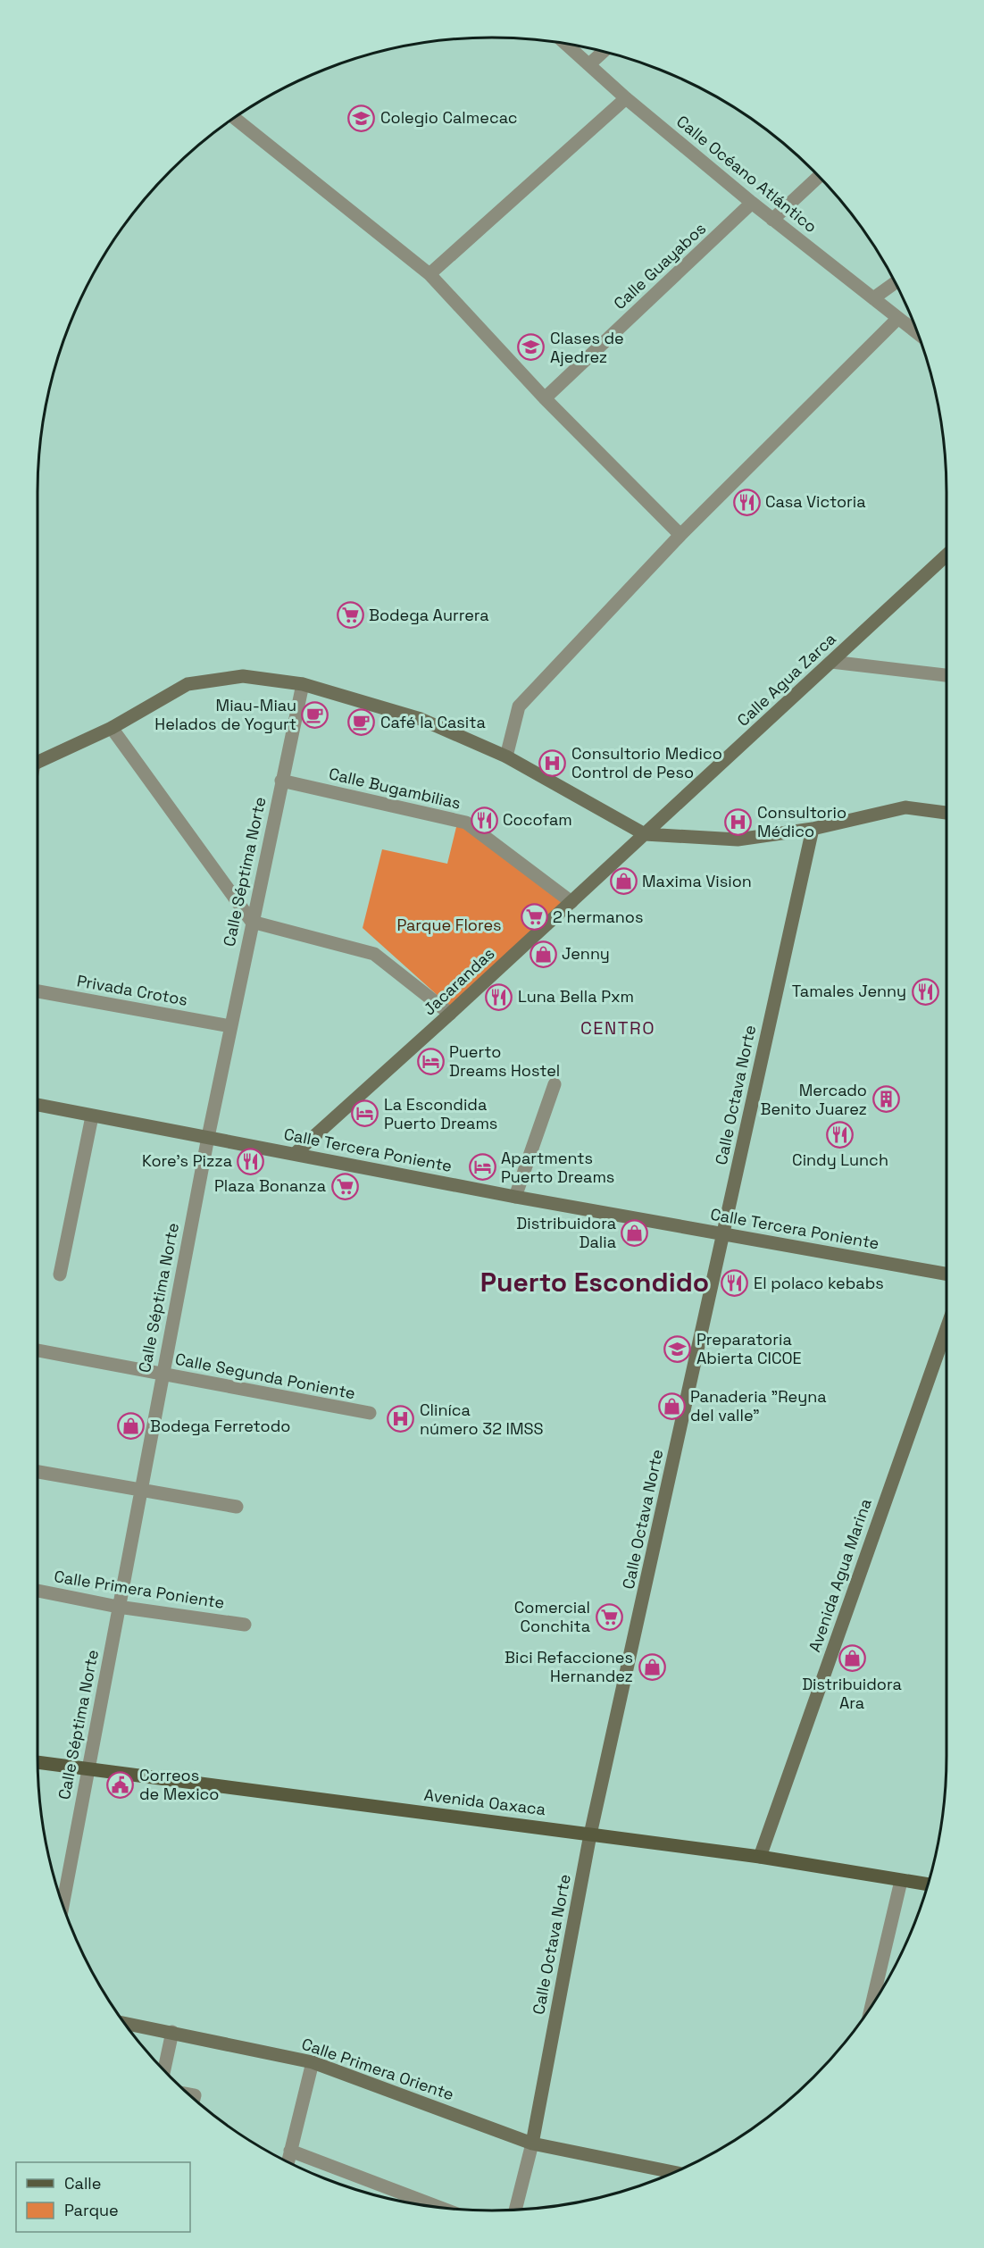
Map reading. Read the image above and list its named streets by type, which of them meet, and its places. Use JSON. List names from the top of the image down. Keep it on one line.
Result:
{"streets":{"main road":["Avenida Oaxaca"],"street":["Calle Océano Atlántico","Calle Guayabos","Calle Agua Zarca","Calle Bugambilias","Calle Séptima Norte","Jacarandas","Privada Crotos","Calle Octava Norte","Calle Tercera Poniente","Calle Segunda Poniente","Avenida Agua Marina","Calle Primera Poniente","Calle Primera Oriente"]},"crossings":[["Calle Océano Atlántico","Calle Guayabos"],["Calle Agua Zarca","Jacarandas"],["Calle Bugambilias","Calle Séptima Norte"],["Calle Bugambilias","Jacarandas"],["Calle Séptima Norte","Privada Crotos"],["Calle Séptima Norte","Calle Tercera Poniente"],["Calle Séptima Norte","Calle Segunda Poniente"],["Calle Séptima Norte","Calle Primera Poniente"],["Calle Séptima Norte","Avenida Oaxaca"],["Jacarandas","Calle Tercera Poniente"],["Calle Octava Norte","Calle Tercera Poniente"],["Calle Octava Norte","Avenida Oaxaca"],["Calle Octava Norte","Calle Primera Oriente"],["Avenida Agua Marina","Avenida Oaxaca"]],"districts":["CENTRO","Puerto Escondido"],"parks":["Parque Flores"],"places":{"school or university":["Colegio Calmecac","Clases de Ajedrez","Preparatoria Abierta CICOE"],"restaurant":["Casa Victoria","Cocofam","Tamales Jenny","Luna Bella Pxm","Cindy Lunch","Kore’s Pizza","El polaco kebabs"],"supermarket":["Bodega Aurrera","2 hermanos","Plaza Bonanza","Comercial Conchita"],"cafe":["Miau-Miau Helados de Yogurt","Café la Casita"],"hospital":["Consultorio Medico Control de Peso","Consultorio Médico","Cliníca número 32 IMSS"],"shop":["Maxima Vision","Jenny","Distribuidora Dalia","Panaderia \"Reyna del valle\"","Bodega Ferretodo","Distribuidora Ara","Bici Refacciones Hernandez"],"hotel":["Puerto Dreams Hostel","La Escondida Puerto Dreams","Apartments Puerto Dreams"],"building":["Mercado Benito Juarez"],"public building":["Correos de Mexico"]},"legend":["Calle","Parque"]}
